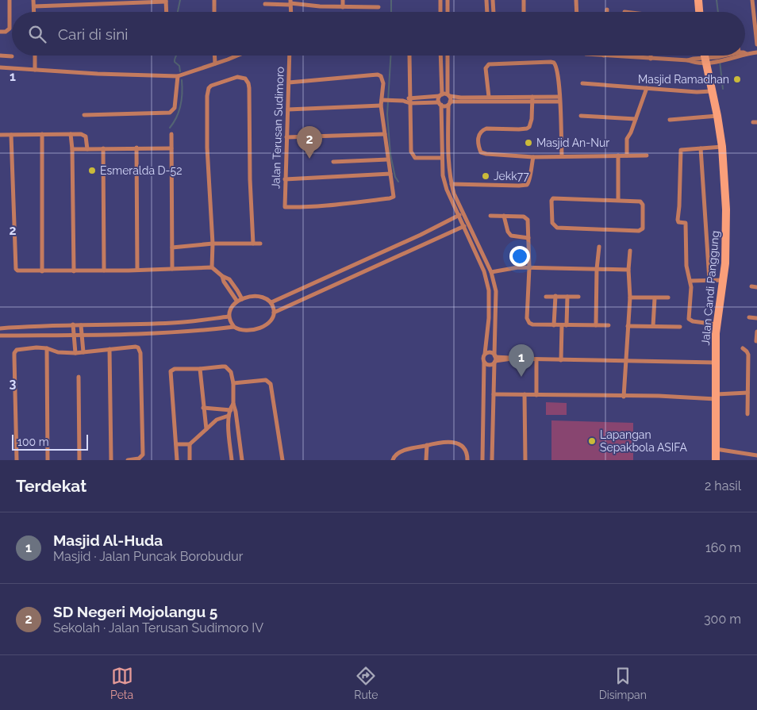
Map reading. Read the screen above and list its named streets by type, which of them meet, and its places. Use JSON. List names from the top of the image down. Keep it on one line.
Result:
{"streets":{"main road":["Jalan Candi Panggung"],"street":["Jalan Terusan Sudimoro"]},"places":["Masjid Ramadhan","Masjid An-Nur","Esmeralda D-52","Jekk77","Lapangan Sepakbola ASIFA"],"scale_bar":"100 m","page":{"search":"Cari di sini","pins":["2","1"],"scale":"100 m","heading":["Terdekat","2 hasil"],"list":[{"mark":"1","name":"Masjid Al-Huda","note":"Masjid · Jalan Puncak Borobudur","value":"160 m"},{"mark":"2","name":"SD Negeri Mojolangu 5","note":"Sekolah · Jalan Terusan Sudimoro IV","value":"300 m"}],"nav":["Peta","Rute","Disimpan"]},"grid":{"rows":["1","2","3"]}}
